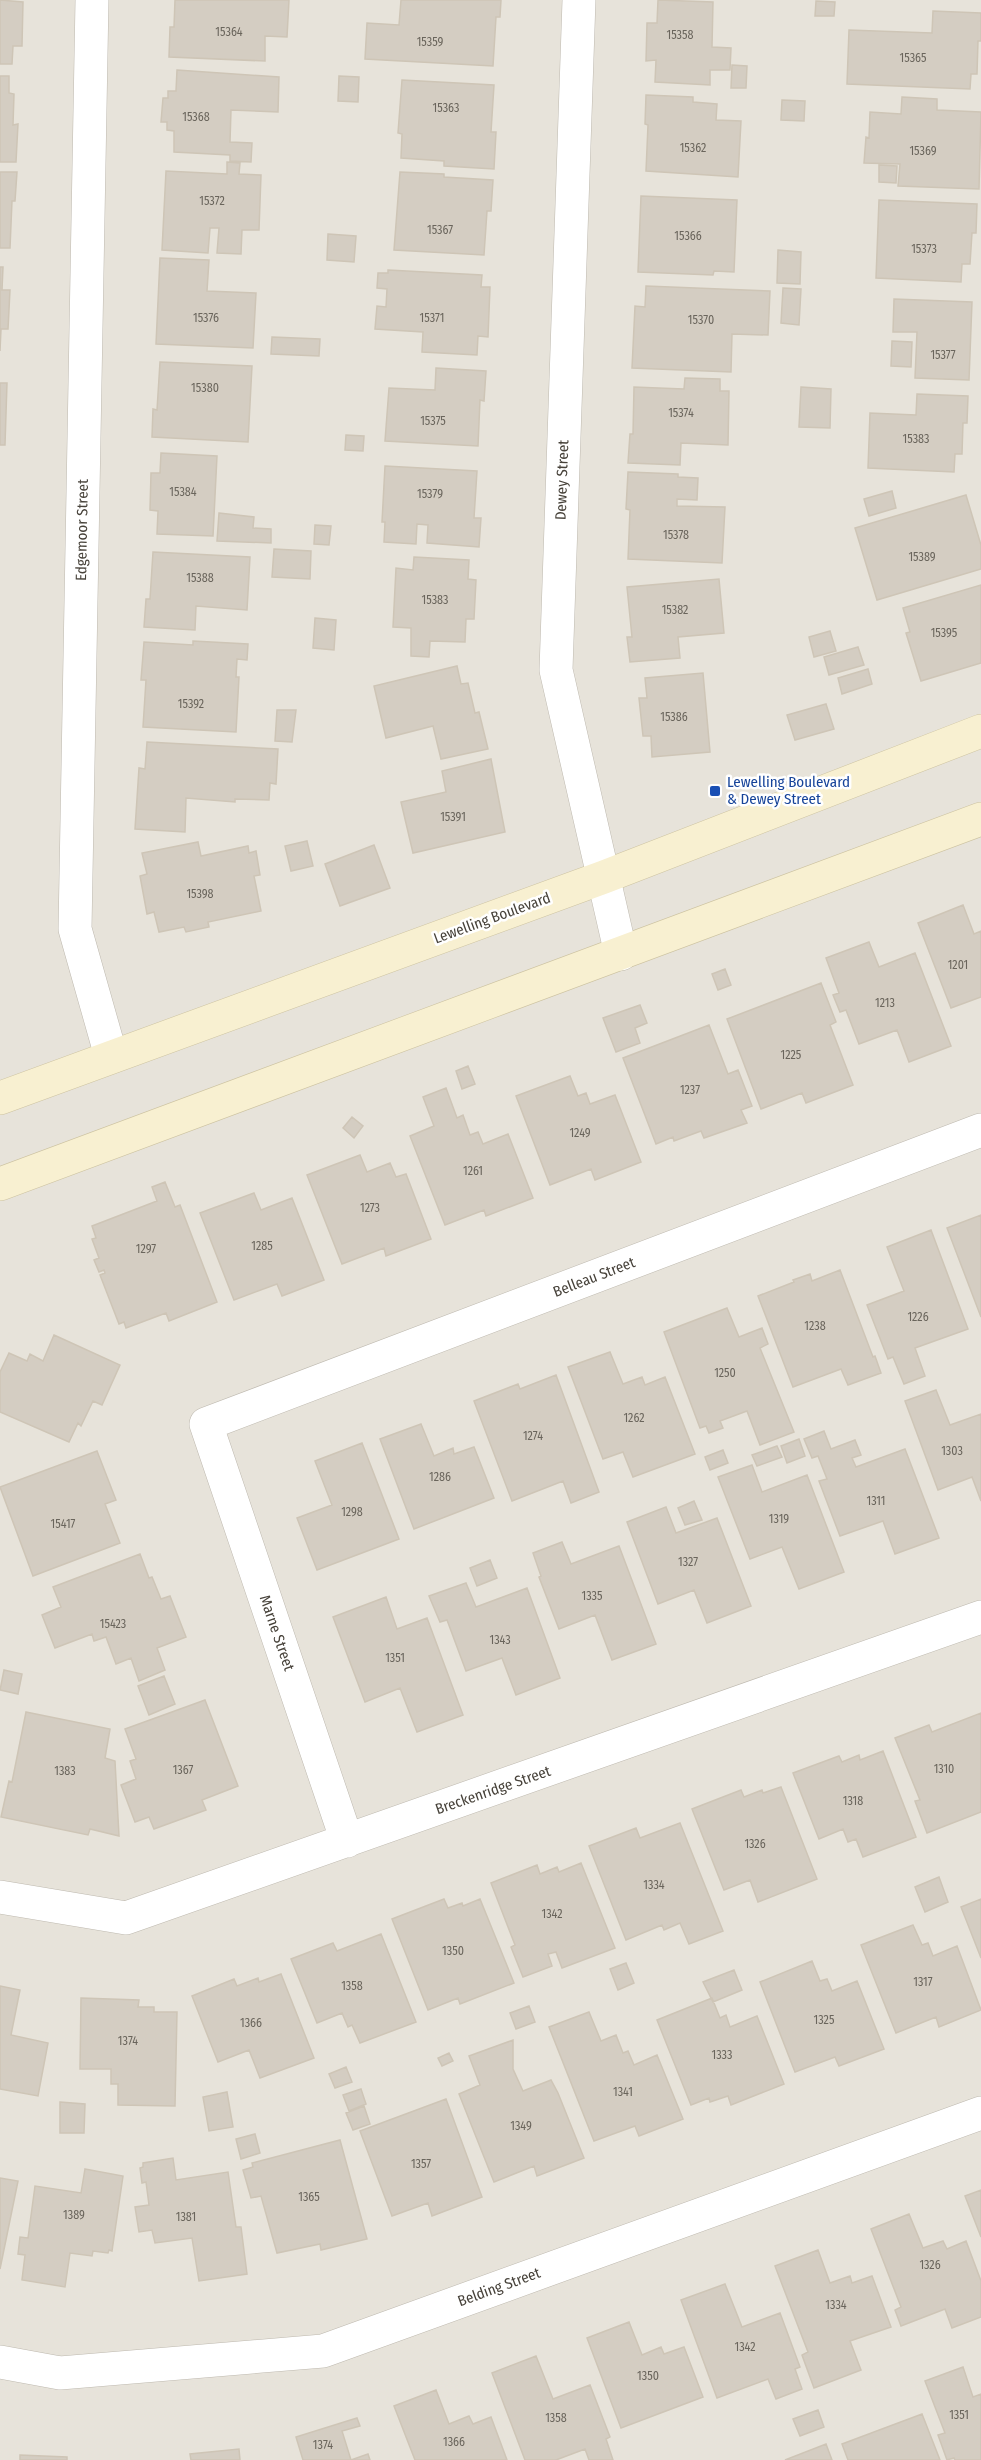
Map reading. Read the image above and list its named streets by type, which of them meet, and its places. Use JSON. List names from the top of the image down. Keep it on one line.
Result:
{"streets":{"main road":["Lewelling Boulevard"],"street":["Dewey Street","Edgemoor Street","Belleau Street","Marne Street","Breckenridge Street","Belding Street"]},"crossings":[["Dewey Street","Lewelling Boulevard"],["Edgemoor Street","Lewelling Boulevard"],["Belleau Street","Marne Street"],["Marne Street","Breckenridge Street"]],"places":{"transit":["Lewelling Boulevard & Dewey Street"]},"house_numbers":["15364","15358","15359","15365","15363","15368","15362","15369","15372","15367","15366","15373","15376","15371","15370","15377","15380","15374","15375","15383","15384","15379","15378","15389","15388","15383","15382","15395","15392","15386","15391","15398","1201","1213","1225","1237","1249","1261","1273","1285","1297","1226","1238","1250","1262","1274","1303","1286","1311","1298","1319","15417","1327","1335","15423","1343","1351","1310","1367","1383","1318","1326","1334","1342","1350","1317","1358","1325","1366","1374","1333","1341","1349","1357","1365","1389","1381","1326","1334","1342","1350","1351","1358","1366","1374"]}
